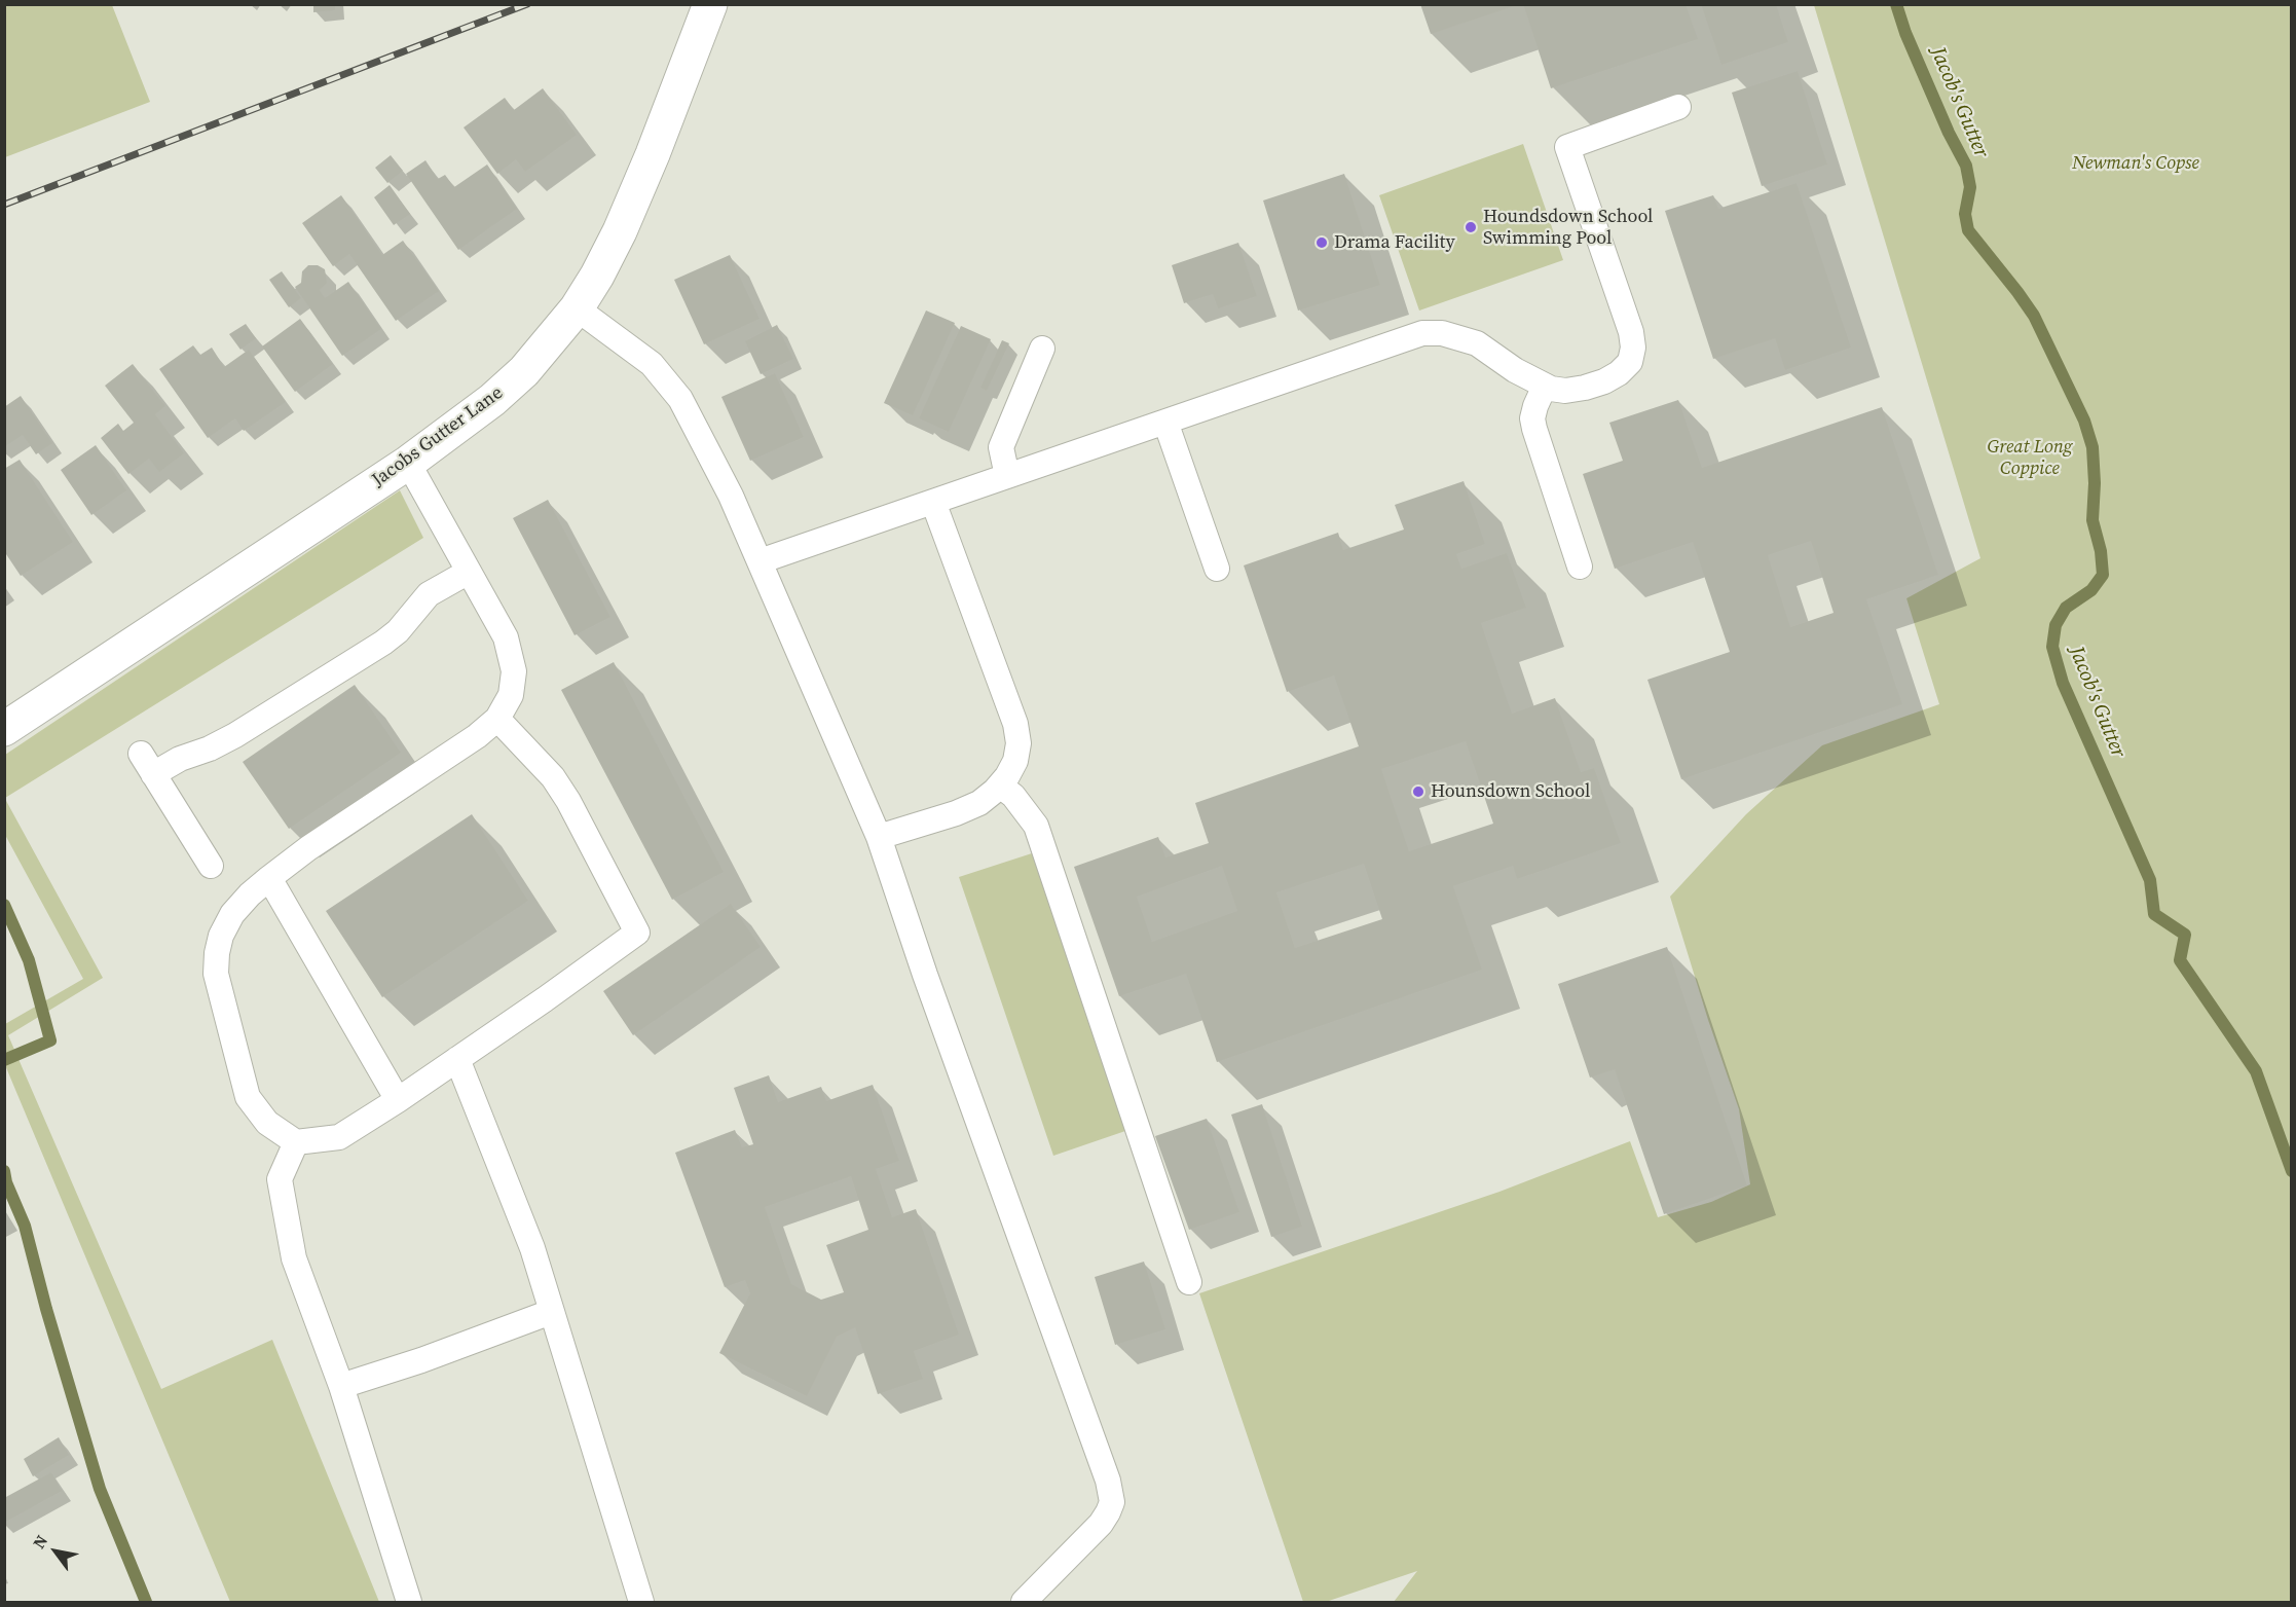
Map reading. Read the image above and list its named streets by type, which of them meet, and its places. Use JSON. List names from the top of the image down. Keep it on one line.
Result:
{"streets":{"street":["Jacobs Gutter Lane"]},"water":["Jacob's Gutter"],"parks":["Newman's Copse","Great Long Coppice"],"places":["Houndsdown School Swimming Pool","Drama Facility","Hounsdown School"],"north":"top left"}
